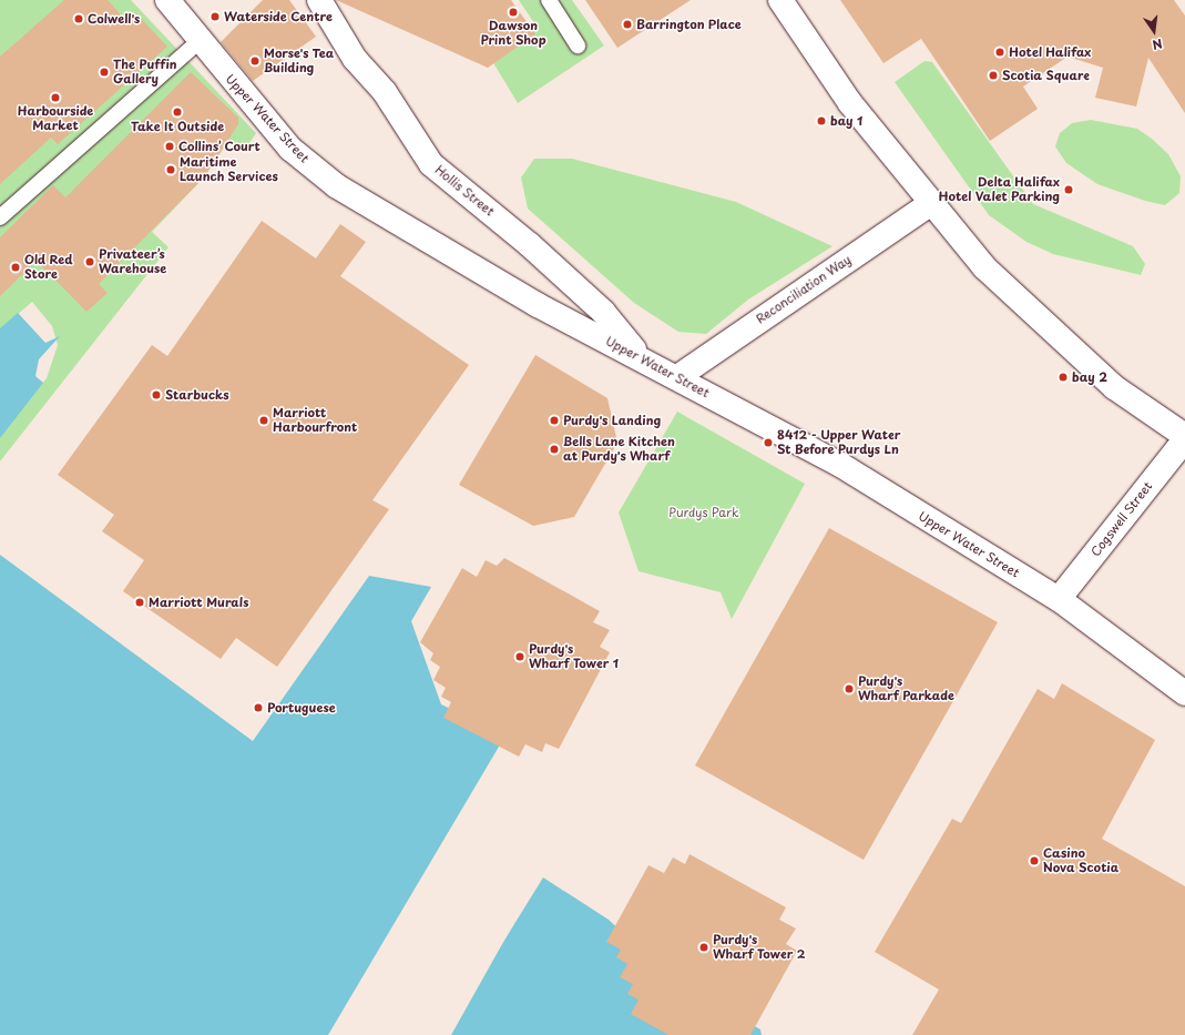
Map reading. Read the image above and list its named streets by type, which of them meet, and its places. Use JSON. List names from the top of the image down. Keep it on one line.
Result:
{"streets":{"street":["Upper Water Street","Hollis Street","Reconciliation Way","Cogswell Street"]},"crossings":[["Upper Water Street","Hollis Street"],["Upper Water Street","Reconciliation Way"],["Upper Water Street","Cogswell Street"]],"parks":["Purdys Park"],"places":["Dawson Print Shop","Waterside Centre","Colwell's","Barrington Place","Hotel Halifax","Morse's Tea Building","The Puffin Gallery","Scotia Square","Harbourside Market","Take It Outside","bay 1","Collins’ Court","Maritime Launch Services","Delta Halifax Hotel Valet Parking","Privateer’s Warehouse","Old Red Store","bay 2","Starbucks","Marriott Harbourfront","Purdy's Landing","8412 - Upper Water St Before Purdys Ln","Bells Lane Kitchen at Purdy's Wharf","Marriott Murals","Purdy's Wharf Tower 1","Purdy's Wharf Parkade","Portuguese","Casino Nova Scotia","Purdy's Wharf Tower 2"],"north":"bottom"}
